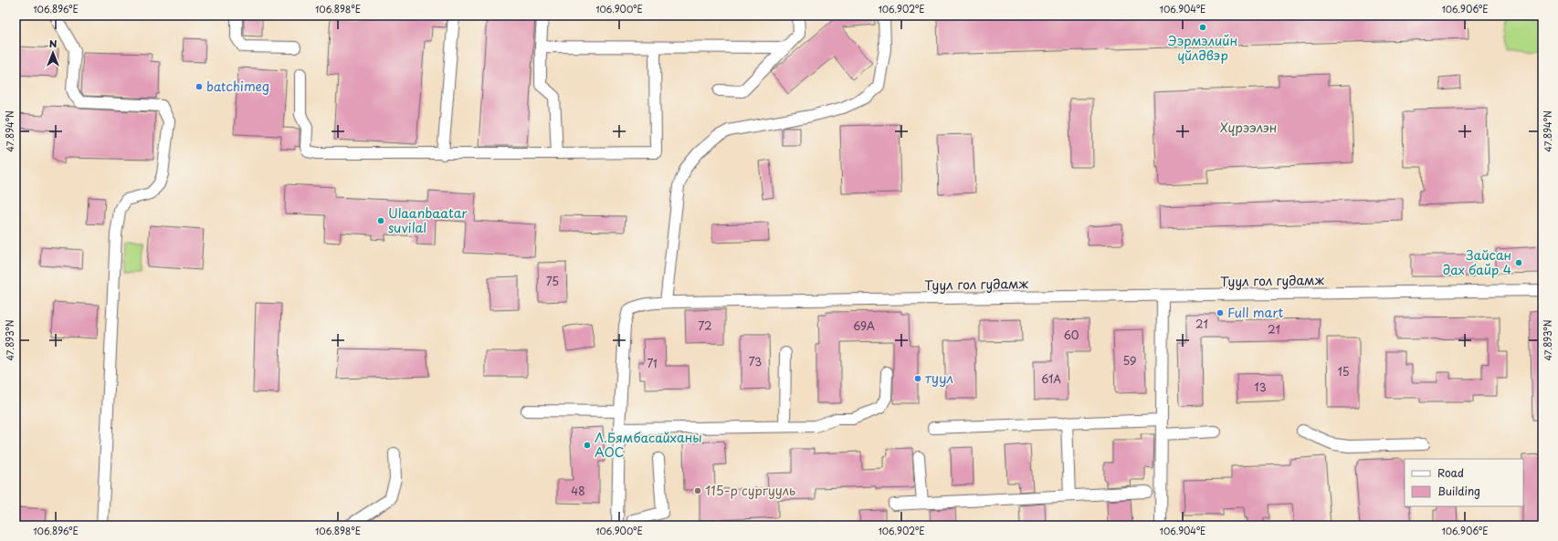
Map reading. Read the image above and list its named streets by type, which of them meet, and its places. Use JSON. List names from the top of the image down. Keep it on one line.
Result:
{"streets":{"street":["Туул гол гудамж"]},"parks":["Хүрээлэн"],"places":["Ээрмэлийн үйлдвэр","batchimeg","Ulaanbaatar suvilal","Зайсан дах байр 4","Full mart","туул","Л.Бямбасайханы АОС","115-р сургууль"],"house_numbers":["75","21","72","69А","21","60","59","73","71","15","61A","13","48"],"legend":["Road","Building"],"north":"top","coordinates":["106.896°E","106.898°E","106.900°E","106.902°E","106.904°E","106.906°E","47.894°N","47.893°N"]}
